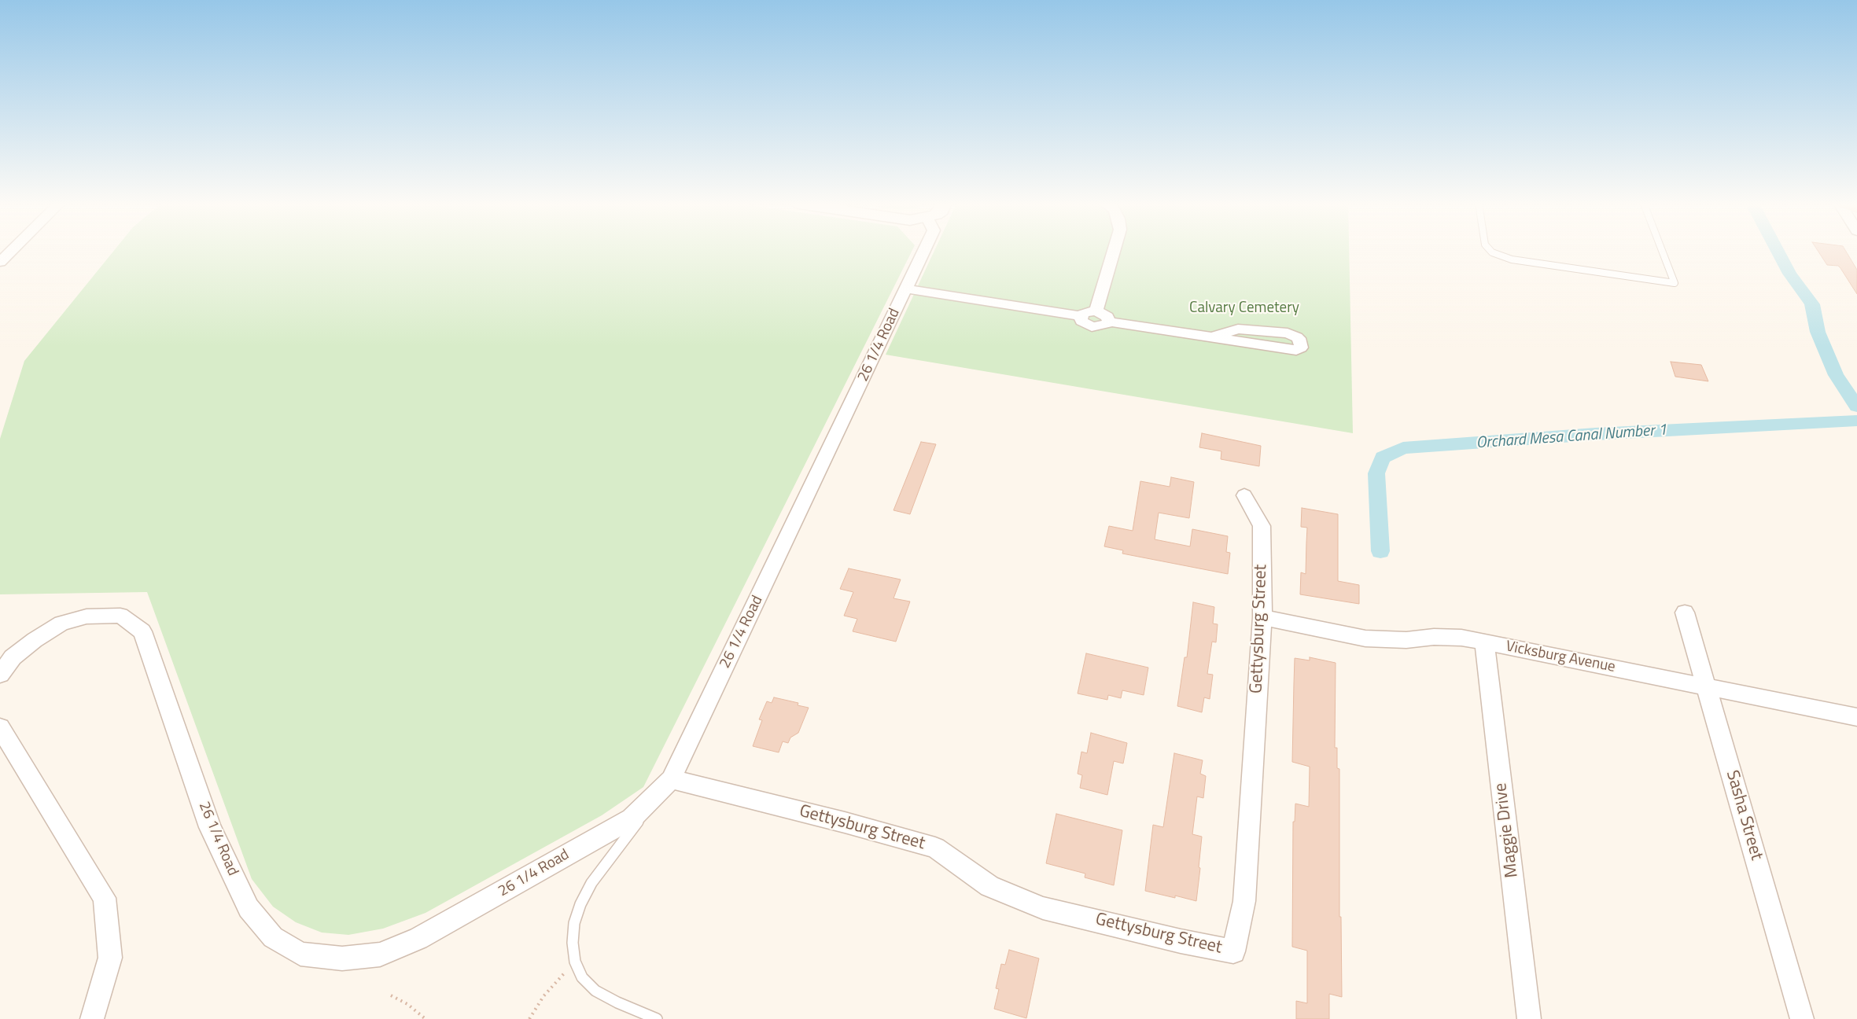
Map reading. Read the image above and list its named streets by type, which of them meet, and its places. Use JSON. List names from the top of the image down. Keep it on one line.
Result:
{"streets":{"street":["26 1/4 Road","Gettysburg Street","Vicksburg Avenue","Sasha Street","Maggie Drive"]},"crossings":[["26 1/4 Road","Gettysburg Street"],["Gettysburg Street","Vicksburg Avenue"],["Vicksburg Avenue","Sasha Street"],["Vicksburg Avenue","Maggie Drive"]],"water":["Orchard Mesa Canal Number 1"],"parks":["Calvary Cemetery"]}
